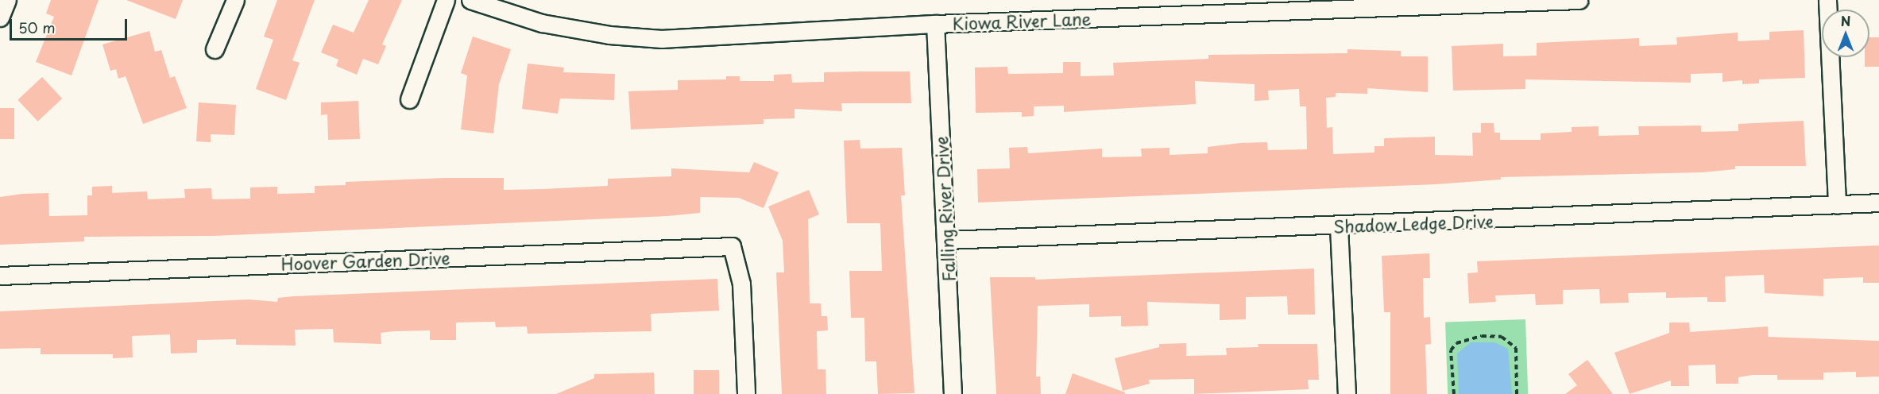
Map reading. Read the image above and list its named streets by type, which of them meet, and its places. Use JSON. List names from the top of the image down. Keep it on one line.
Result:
{"streets":{"street":["Kiowa River Lane","Falling River Drive","Shadow Ledge Drive","Hoover Garden Drive"]},"crossings":[["Kiowa River Lane","Falling River Drive"],["Falling River Drive","Shadow Ledge Drive"]],"scale_bar":"50 m","north":"top"}
